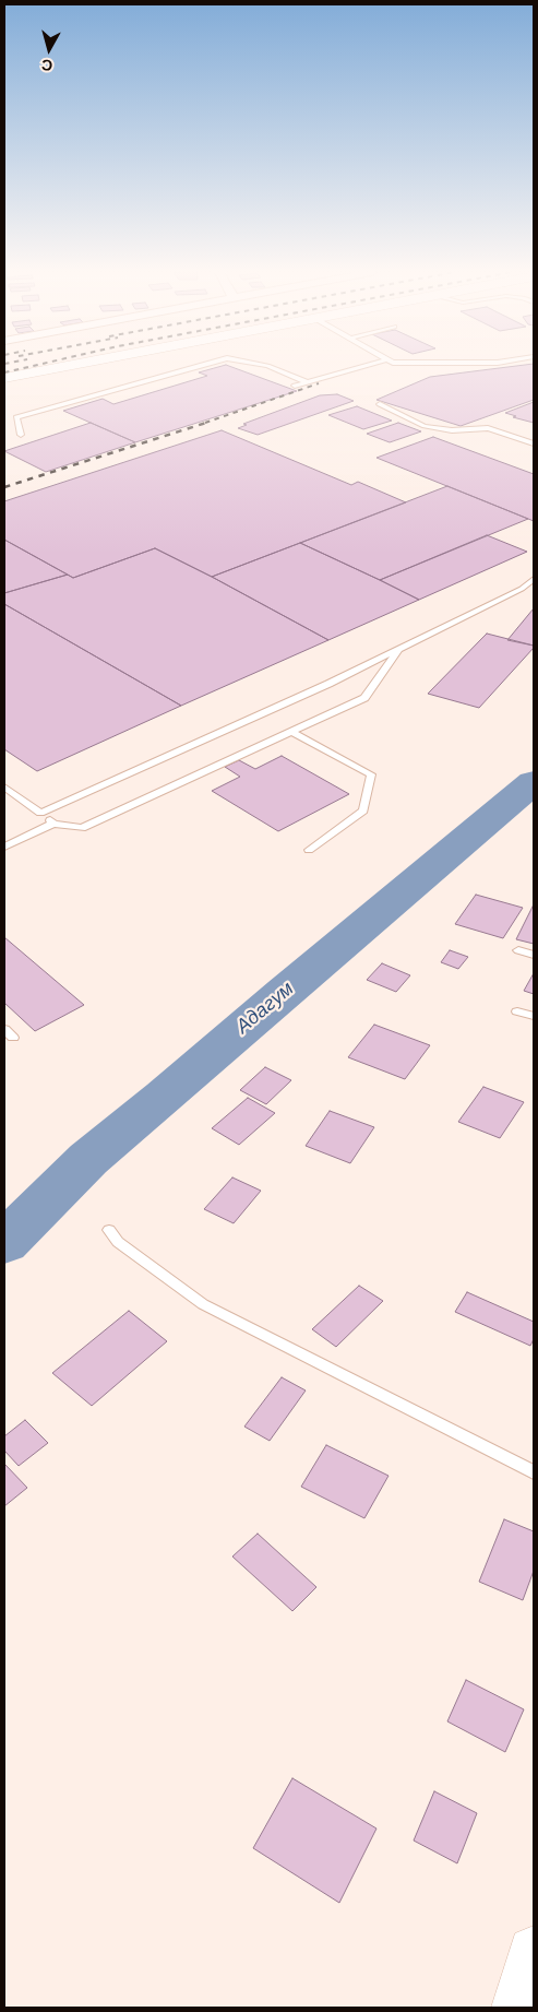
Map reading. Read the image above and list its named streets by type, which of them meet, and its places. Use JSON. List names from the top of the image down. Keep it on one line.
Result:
{"water":["Адагум"],"north":"bottom"}
